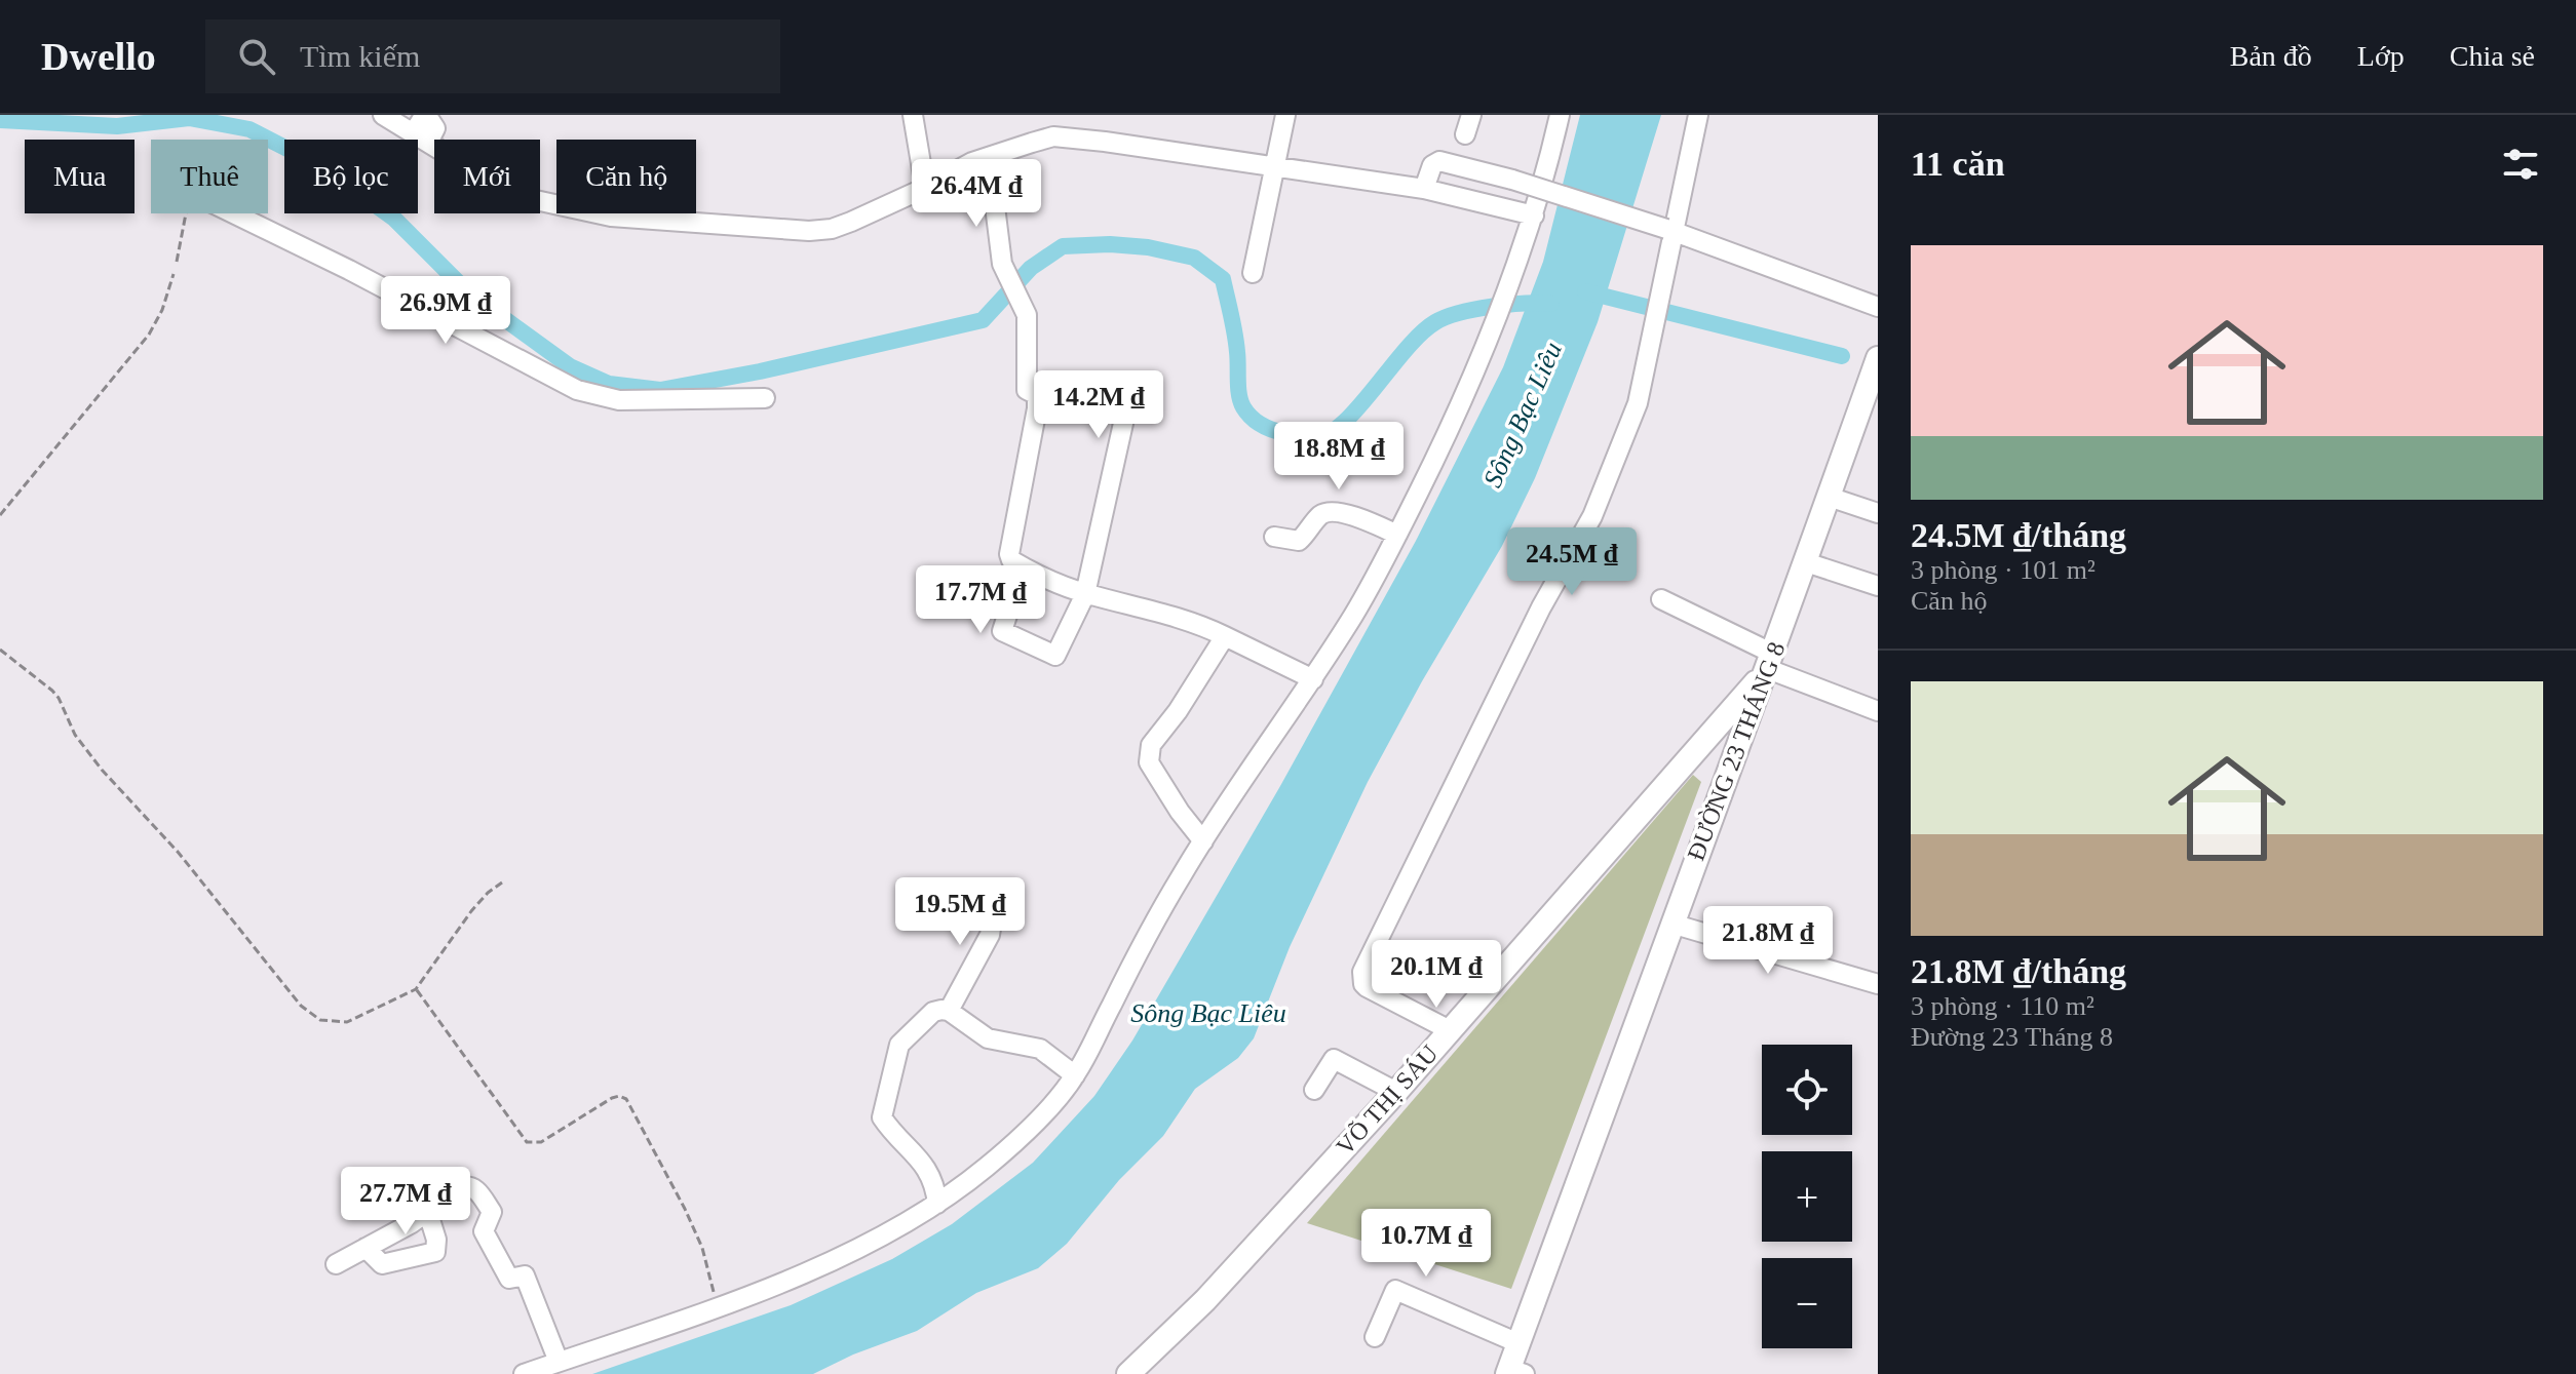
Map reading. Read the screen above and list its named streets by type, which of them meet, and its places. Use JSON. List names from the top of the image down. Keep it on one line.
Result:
{"streets":{"main road":["ĐƯỜNG 23 THÁNG 8","VÕ THỊ SÁU"]},"crossings":[["ĐƯỜNG 23 THÁNG 8","VÕ THỊ SÁU"]],"water":["Sông Bạc Liêu"],"page":{"header":"Dwello","search":"Tìm kiếm","nav":["Bản đồ","Lớp","Chia sẻ"],"heading":"11 căn","chip":["Mua","Thuê","Bộ lọc","Mới","Căn hộ"],"price":["26.4M ₫","26.9M ₫","14.2M ₫","18.8M ₫","24.5M ₫","17.7M ₫","19.5M ₫","21.8M ₫","20.1M ₫","27.7M ₫","10.7M ₫"],"list":[{"name":"24.5M ₫/tháng","note":"3 phòng · 101 m² · Căn hộ"},{"name":"21.8M ₫/tháng","note":"3 phòng · 110 m² · Đường 23 Tháng 8"}],"map_buttons":["+","−"]}}
